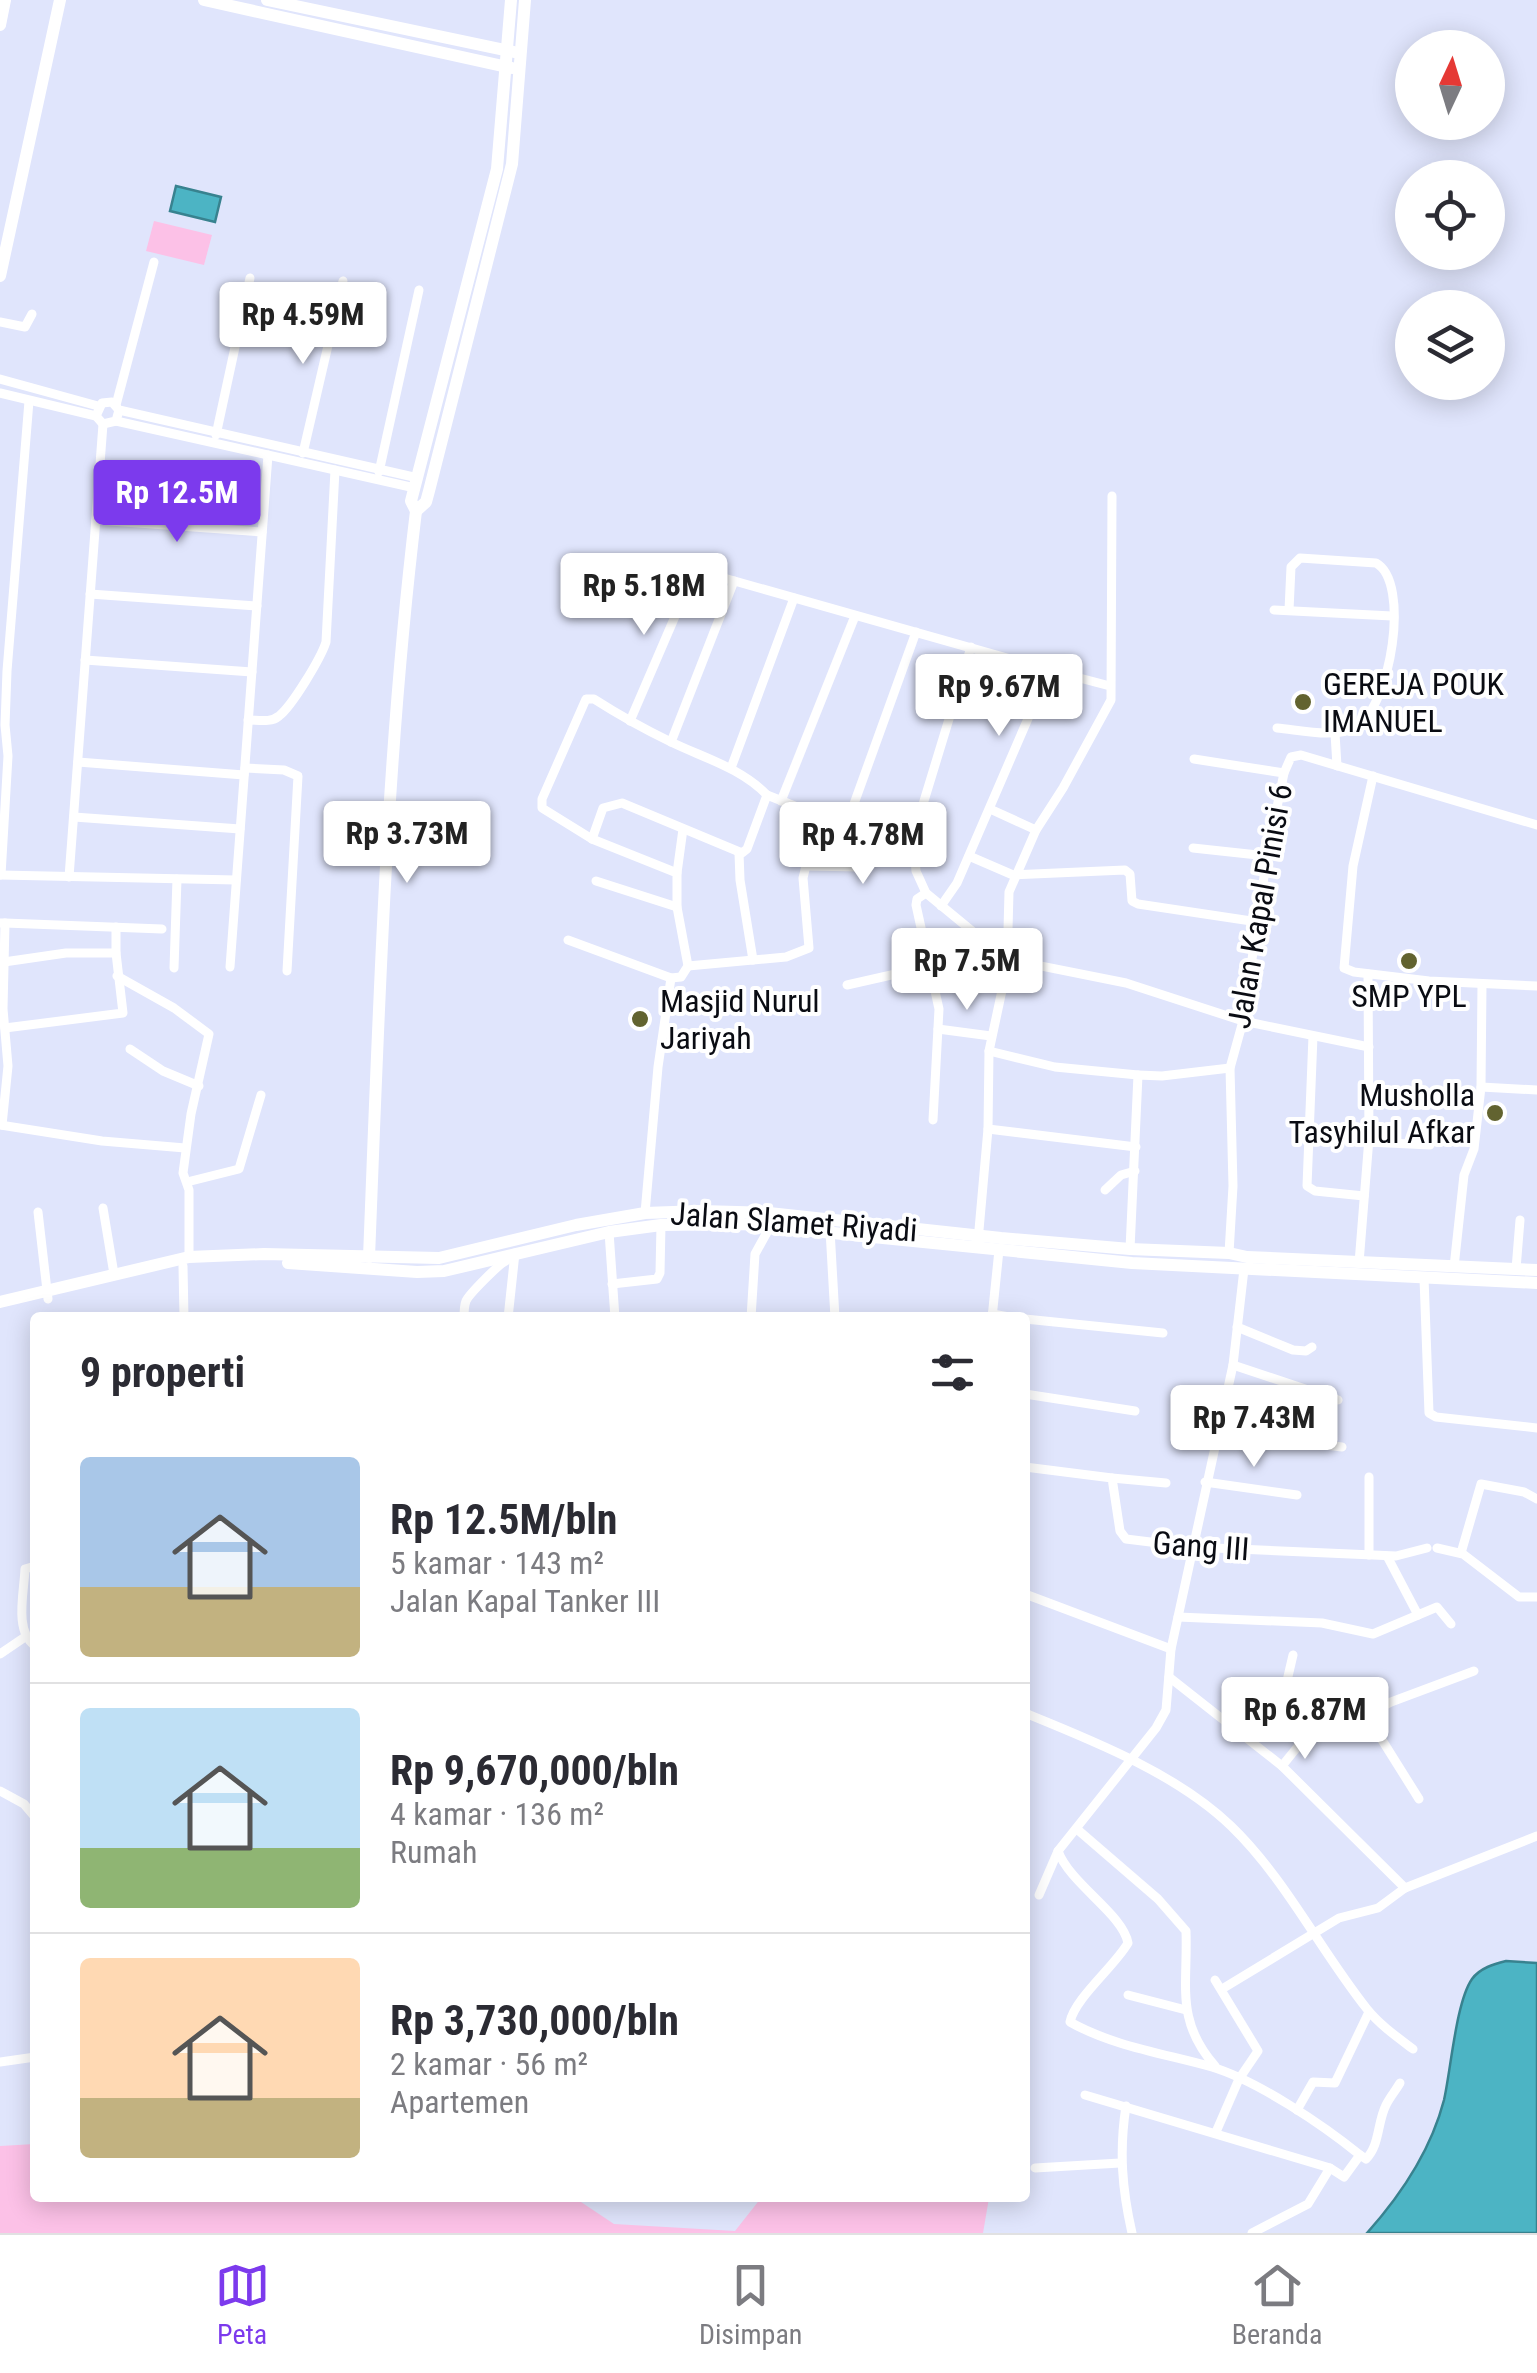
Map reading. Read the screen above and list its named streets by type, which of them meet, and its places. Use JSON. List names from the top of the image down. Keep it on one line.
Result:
{"streets":{"street":["Jalan Kapal Pinisi 6","Jalan Slamet Riyadi","Gang III"]},"crossings":[["Jalan Kapal Pinisi 6","Jalan Slamet Riyadi"]],"places":["GEREJA POUK IMANUEL","SMP YPL","Masjid Nurul Jariyah","Musholla Tasyhilul Afkar"],"north":"top","page":{"price":["Rp 4.59M","Rp 12.5M","Rp 5.18M","Rp 9.67M","Rp 3.73M","Rp 4.78M","Rp 7.5M","Rp 7.43M","Rp 6.87M"],"heading":"9 properti","list":[{"name":"Rp 12.5M/bln","note":"5 kamar · 143 m² · Jalan Kapal Tanker III"},{"name":"Rp 9,670,000/bln","note":"4 kamar · 136 m² · Rumah"},{"name":"Rp 3,730,000/bln","note":"2 kamar · 56 m² · Apartemen"}],"tabs":["Peta","Disimpan","Beranda"]}}
